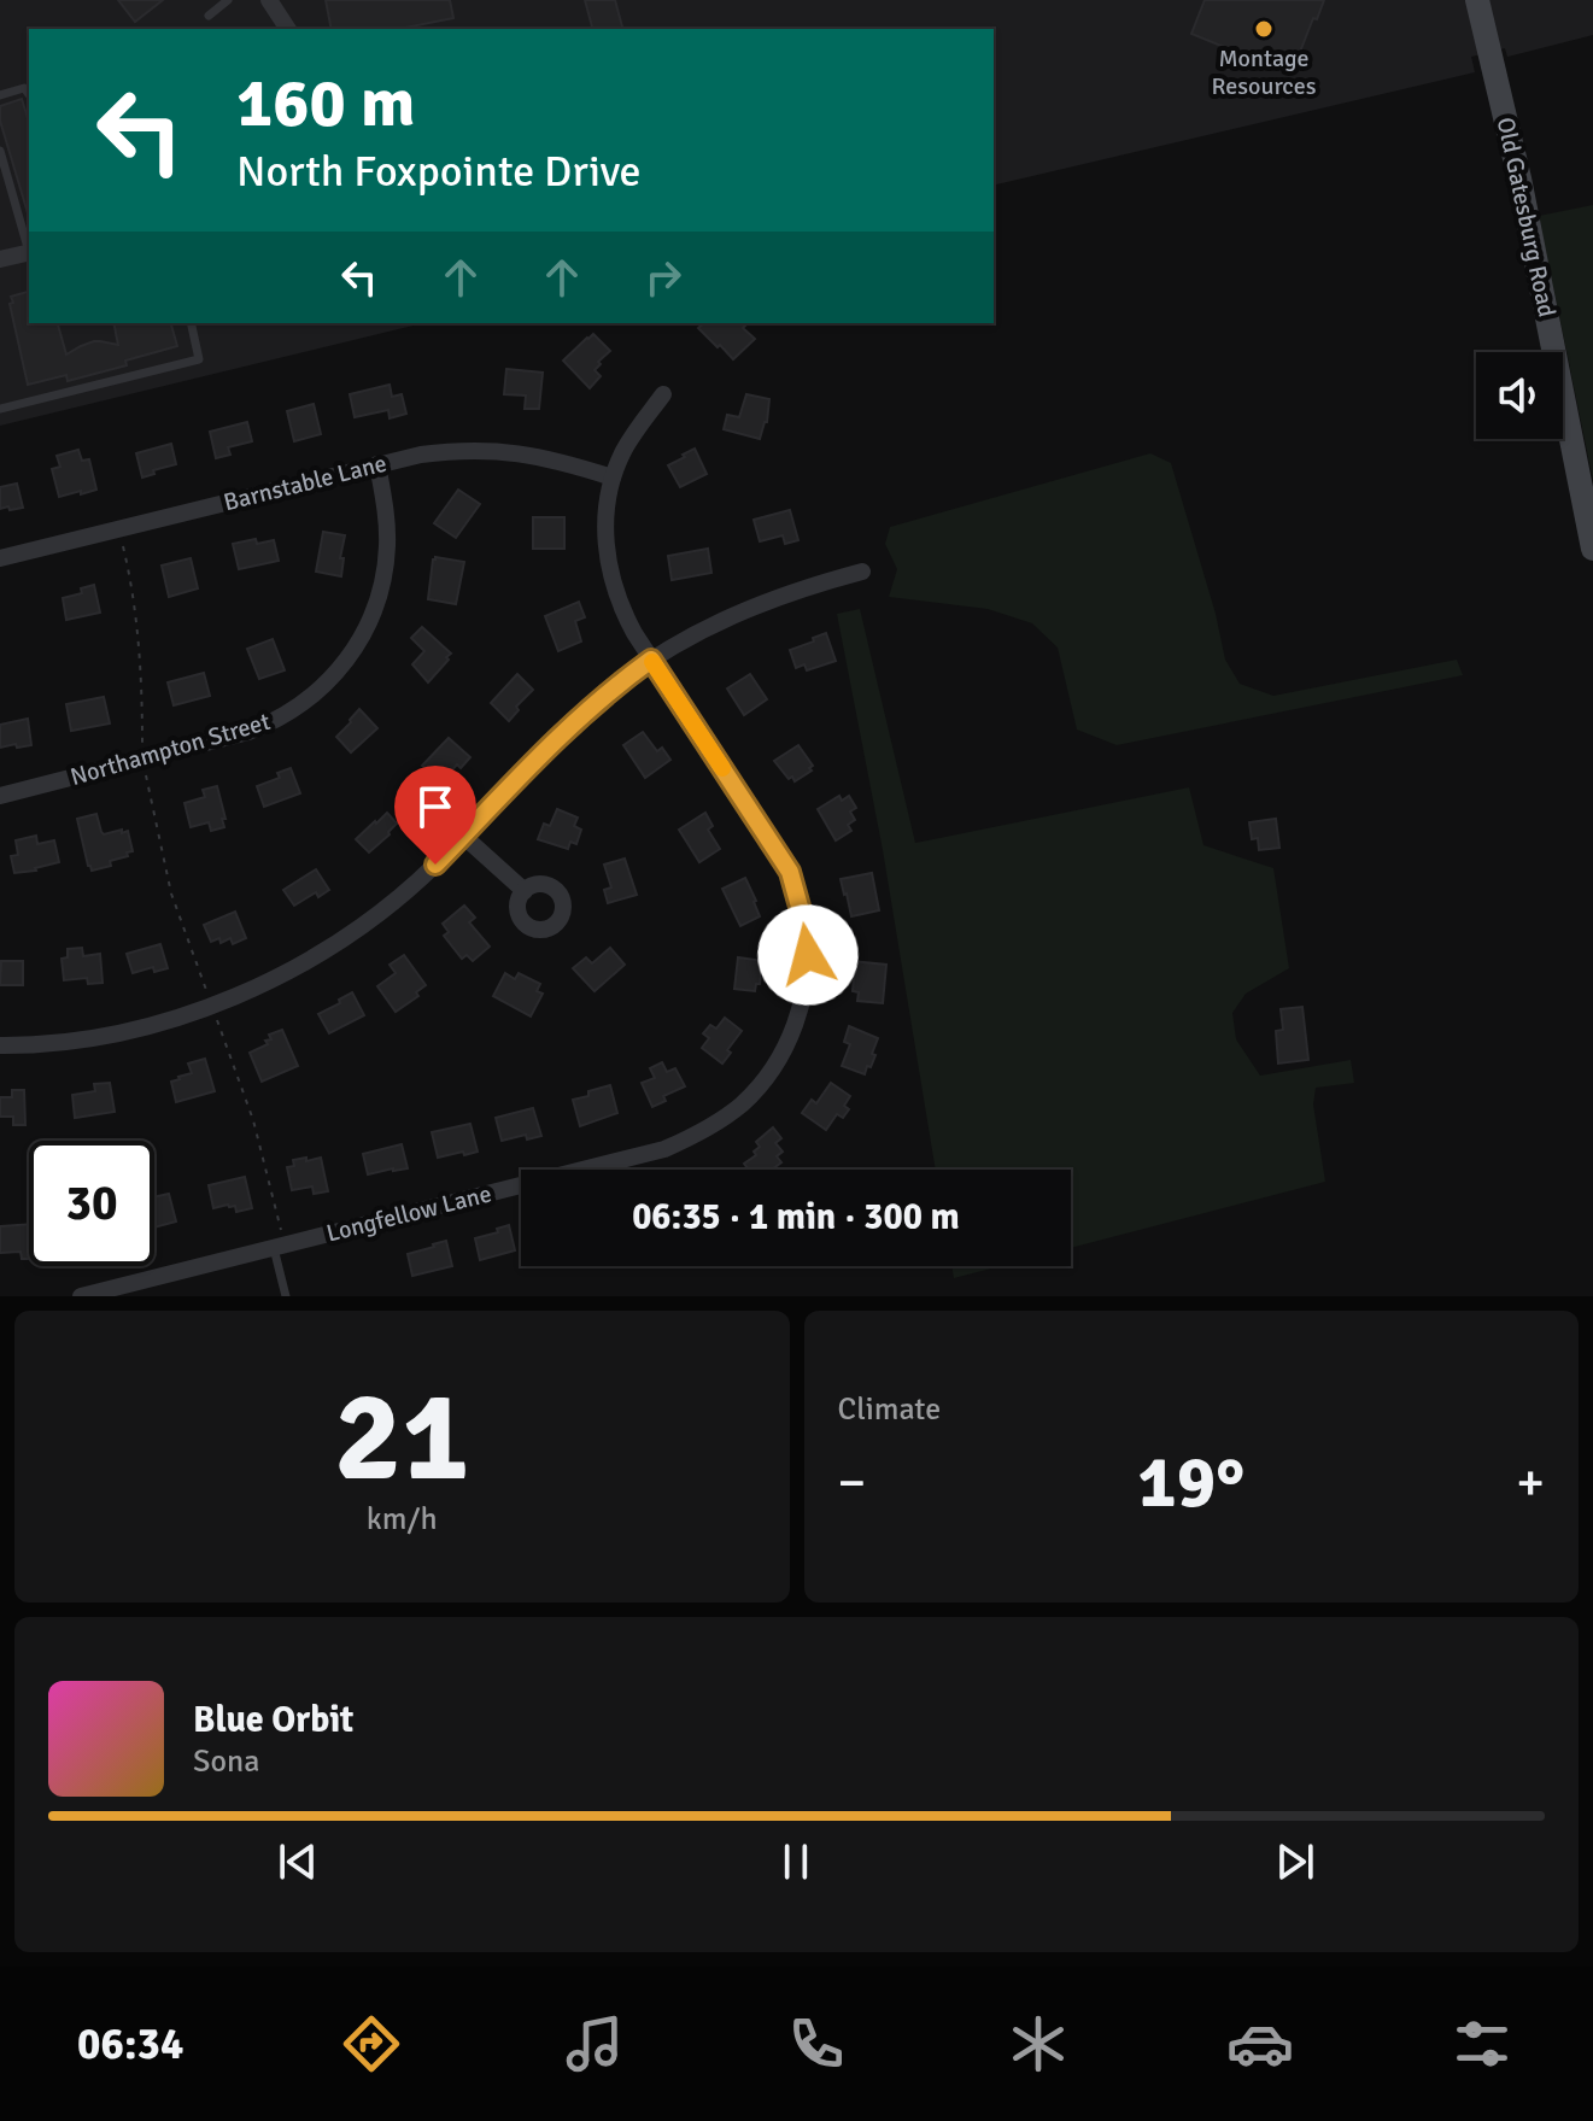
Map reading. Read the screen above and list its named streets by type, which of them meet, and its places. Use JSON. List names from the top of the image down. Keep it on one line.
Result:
{"streets":{"street":["Old Gatesburg Road","Barnstable Lane","Northampton Street","Longfellow Lane"]},"crossings":[["Barnstable Lane","Northampton Street"],["Barnstable Lane","Longfellow Lane"]],"places":["Montage Resources"],"page":{"turn":["160 m","North Foxpointe Drive"],"limit":"30","trip":"06:35 · 1 min · 300 m","tile":[["21","km/h"],"Climate"],"heat":["−","19°","+"],"song":["Blue Orbit","Sona"],"tabs":"06:34"}}
